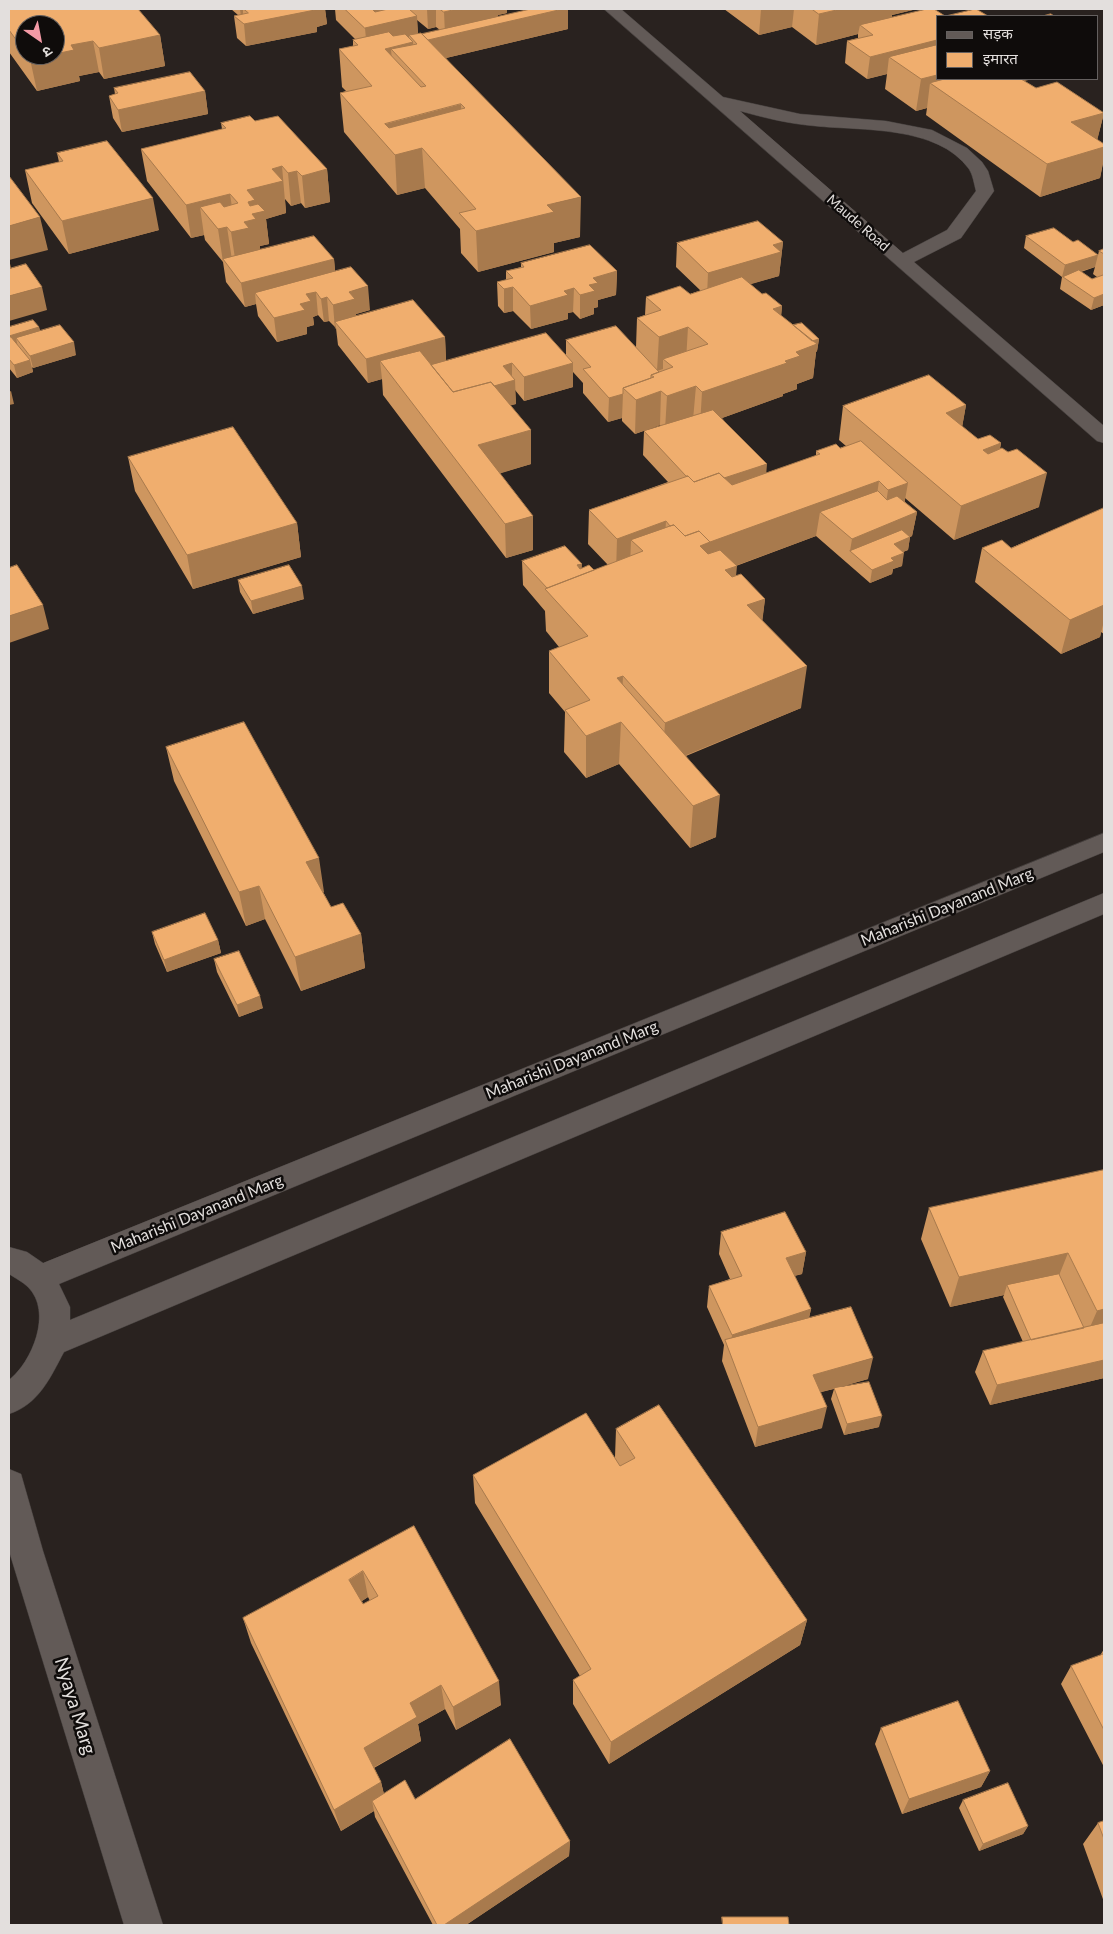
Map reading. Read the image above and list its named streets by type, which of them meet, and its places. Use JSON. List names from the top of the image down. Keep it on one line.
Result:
{"streets":{"street":["Maude Road","Maharishi Dayanand Marg","Nyaya Marg"]},"legend":["सड़क","इमारत"],"north":"bottom right"}
